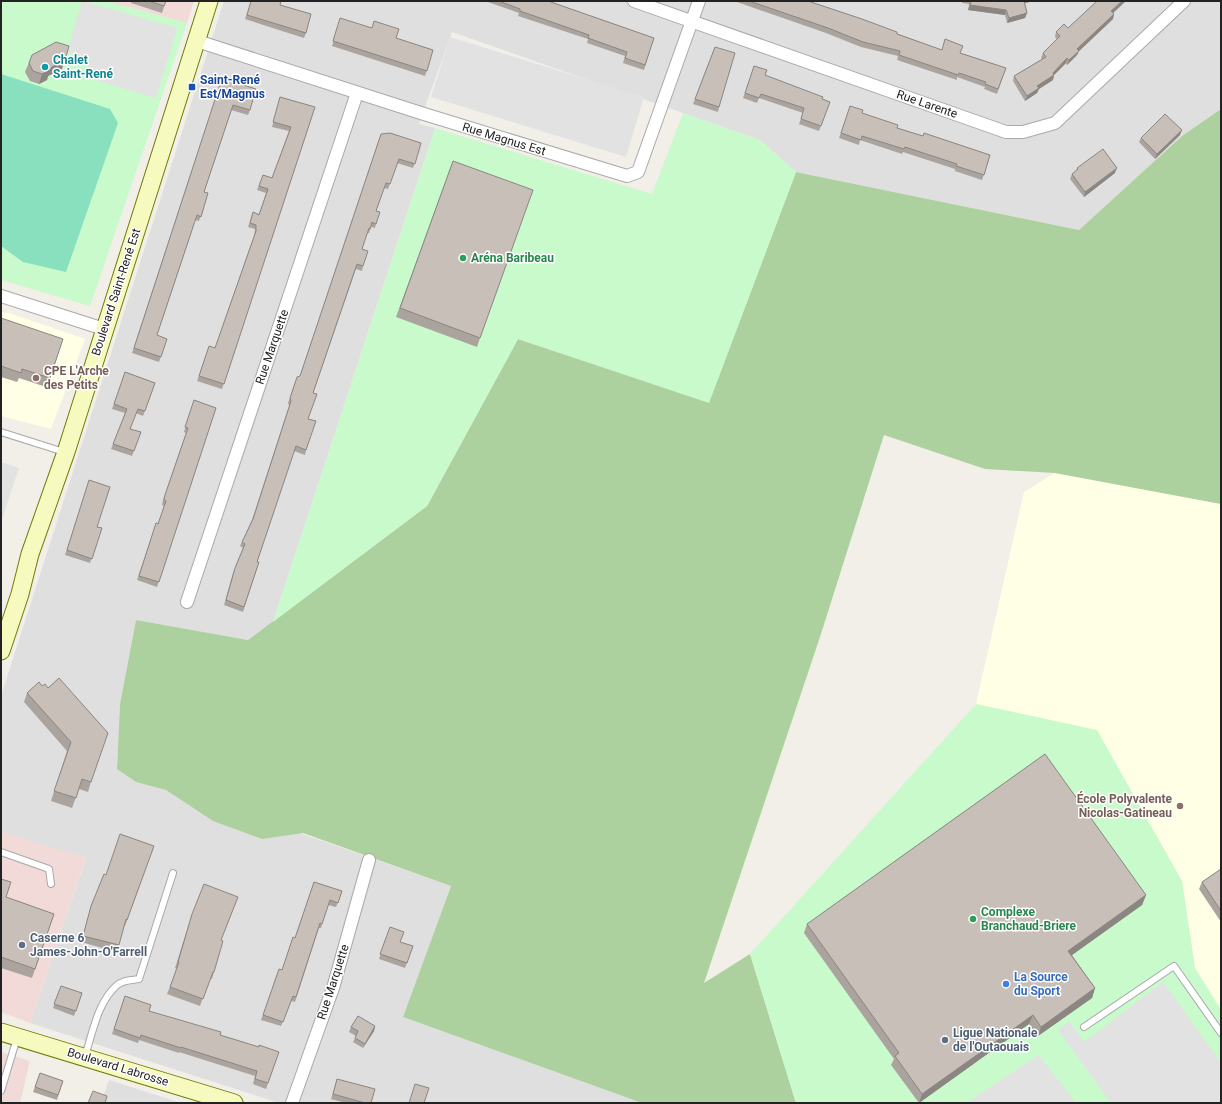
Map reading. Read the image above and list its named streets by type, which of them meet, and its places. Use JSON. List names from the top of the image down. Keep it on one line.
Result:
{"streets":{"street":["Rue Larente","Rue Magnus Est","Boulevard Saint-René Est","Rue Marquette","Boulevard Labrosse"]},"crossings":[["Rue Larente","Rue Magnus Est"],["Rue Magnus Est","Boulevard Saint-René Est"],["Rue Magnus Est","Rue Marquette"]],"places":{"other":["Chalet Saint-René","Aréna Baribeau","CPE L'Arche des Petits","École Polyvalente Nicolas-Gatineau","Complexe Branchaud-Briere","Caserne 6 James-John-O'Farrell","La Source du Sport","Ligue Nationale de l'Outaouais"],"transit":["Saint-René Est/Magnus"]}}
